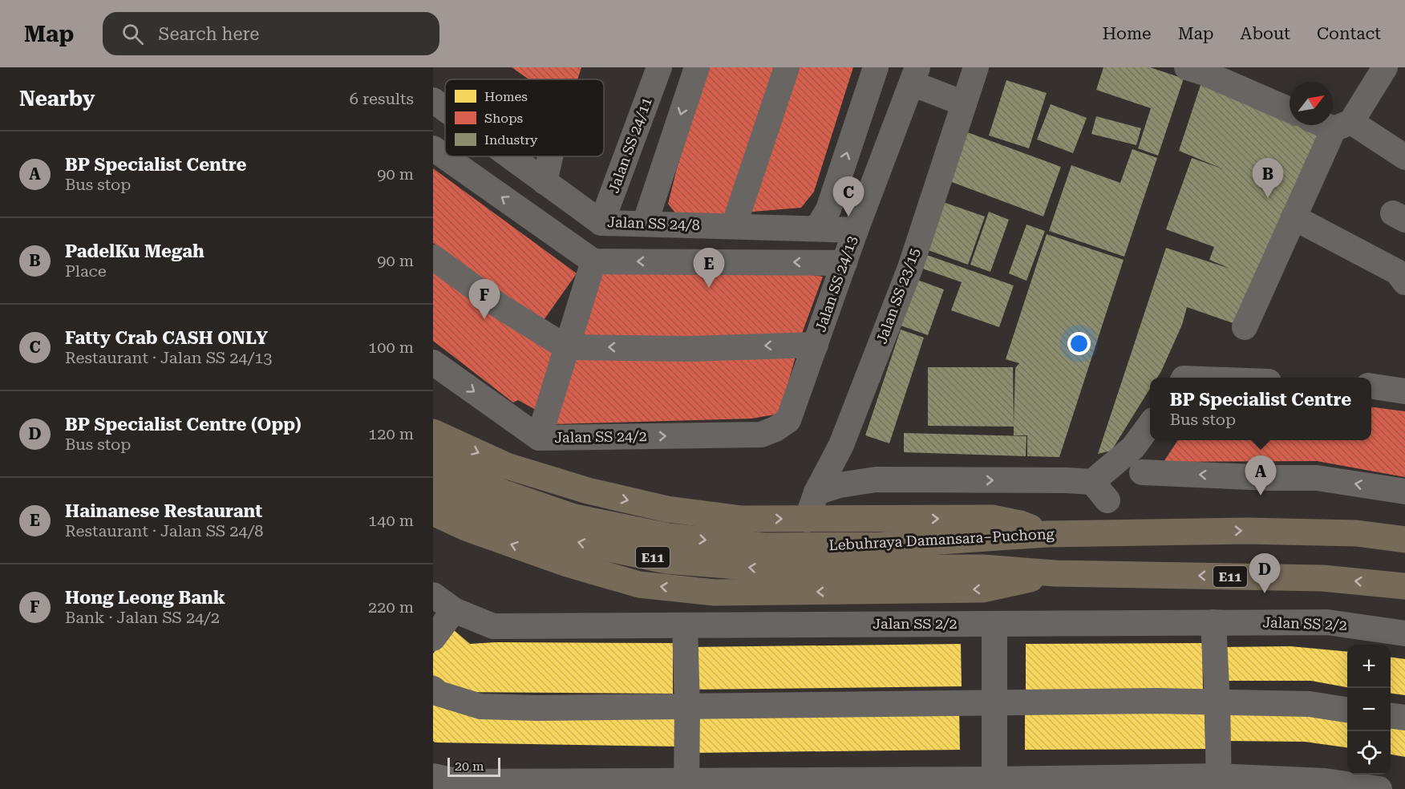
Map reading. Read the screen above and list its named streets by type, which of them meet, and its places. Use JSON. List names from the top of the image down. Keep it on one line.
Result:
{"streets":{"highway":["Lebuhraya Damansara–Puchong","E11"],"street":["Jalan SS 24/11","Jalan SS 24/8","Jalan SS 24/13","Jalan SS 23/15","Jalan SS 24/2","Jalan SS 2/2"]},"crossings":[["Jalan SS 24/11","Jalan SS 24/8"],["Jalan SS 24/8","Jalan SS 24/13"],["Jalan SS 24/13","Jalan SS 24/2"]],"legend":["Homes","Shops","Industry"],"scale_bar":"20 m","north":"top right","page":{"header":"Map","search":"Search here","nav":["Home","Map","About","Contact"],"heading":["Nearby","6 results"],"list":[{"mark":"A","name":"BP Specialist Centre","note":"Bus stop","value":"90 m"},{"mark":"B","name":"PadelKu Megah","note":"Place","value":"90 m"},{"mark":"C","name":"Fatty Crab CASH ONLY","note":"Restaurant · Jalan SS 24/13","value":"100 m"},{"mark":"D","name":"BP Specialist Centre (Opp)","note":"Bus stop","value":"120 m"},{"mark":"E","name":"Hainanese Restaurant","note":"Restaurant · Jalan SS 24/8","value":"140 m"},{"mark":"F","name":"Hong Leong Bank","note":"Bank · Jalan SS 24/2","value":"220 m"}],"pins":["B","C","E","F","A","D"],"popup":["BP Specialist Centre","Bus stop"],"map_buttons":["+","−"],"scale":"20 m"}}
